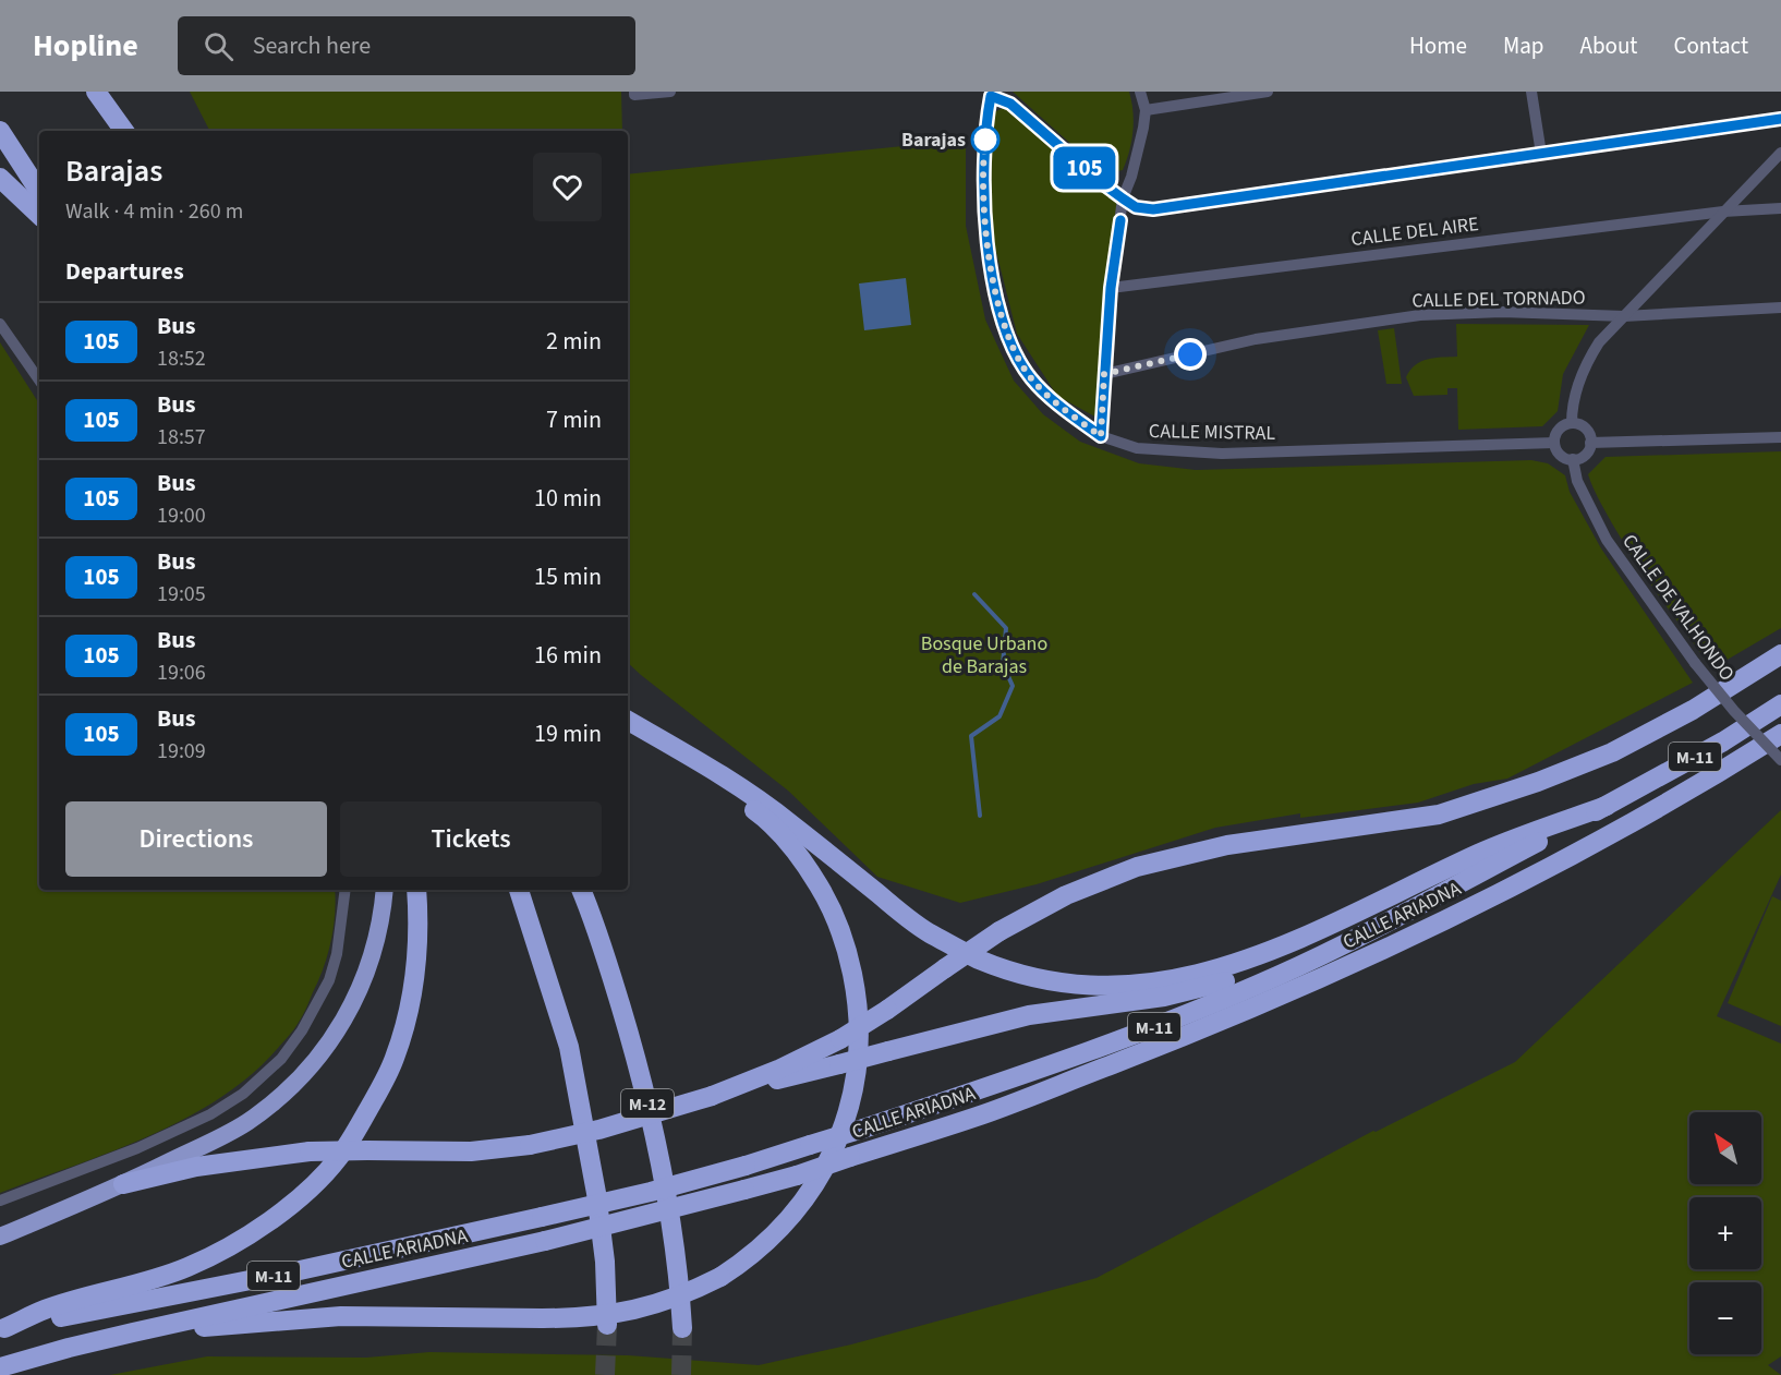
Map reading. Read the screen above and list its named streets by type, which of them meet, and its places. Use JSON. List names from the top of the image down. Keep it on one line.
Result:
{"streets":{"highway":["M-11","CALLE ARIADNA","M-12"],"street":["CALLE DEL AIRE","CALLE DEL TORNADO","CALLE MISTRAL","CALLE DE VALHONDO"]},"crossings":[["CALLE MISTRAL","CALLE DE VALHONDO"]],"parks":["Bosque Urbano de Barajas"],"places":["Barajas"],"lines":["bus line 105"],"north":"top left","page":{"header":"Hopline","search":"Search here","nav":["Home","Map","About","Contact"],"on_map":"105","heading":[["Barajas","Walk · 4 min · 260 m"],"Departures"],"list":[{"mark":"105","name":"Bus","note":"18:52","value":"2 min"},{"mark":"105","name":"Bus","note":"18:57","value":"7 min"},{"mark":"105","name":"Bus","note":"19:00","value":"10 min"},{"mark":"105","name":"Bus","note":"19:05","value":"15 min"},{"mark":"105","name":"Bus","note":"19:06","value":"16 min"},{"mark":"105","name":"Bus","note":"19:09","value":"19 min"}],"buttons":["Directions","Tickets"],"map_buttons":["+","−"]}}
